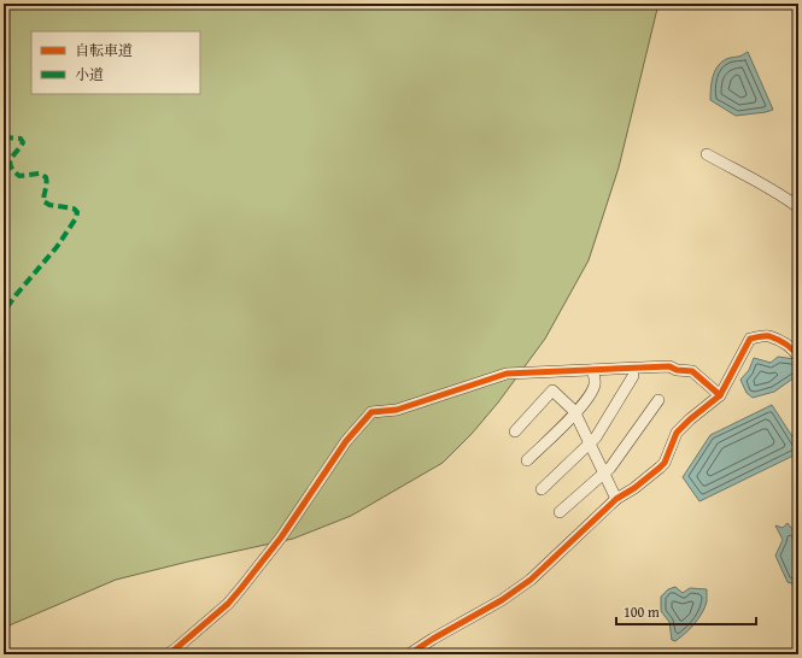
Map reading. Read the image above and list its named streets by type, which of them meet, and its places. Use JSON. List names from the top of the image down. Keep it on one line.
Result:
{"legend":["自転車道","小道"],"scale_bar":"100 m"}
